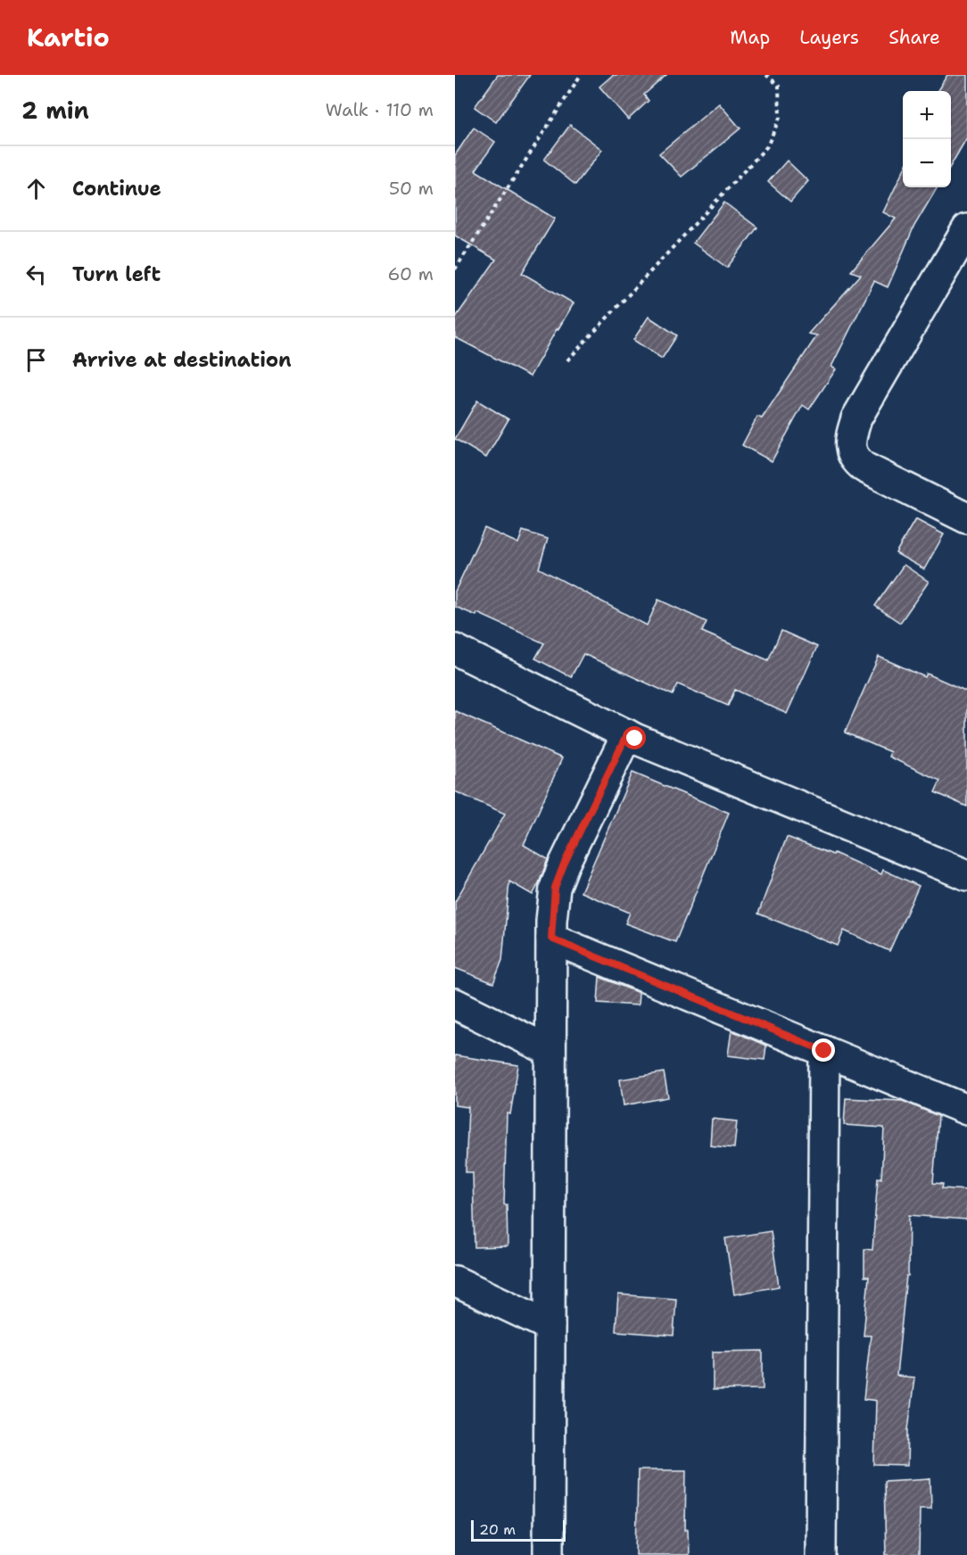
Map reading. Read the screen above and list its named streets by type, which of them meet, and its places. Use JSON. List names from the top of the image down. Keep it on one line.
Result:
{"scale_bar":"20 m","page":{"header":"Kartio","nav":["Map","Layers","Share"],"heading":["2 min","Walk · 110 m"],"map_buttons":["+","−"],"list":[["Continue","50 m"],["Turn left","60 m"],"Arrive at destination"],"scale":"20 m"}}
